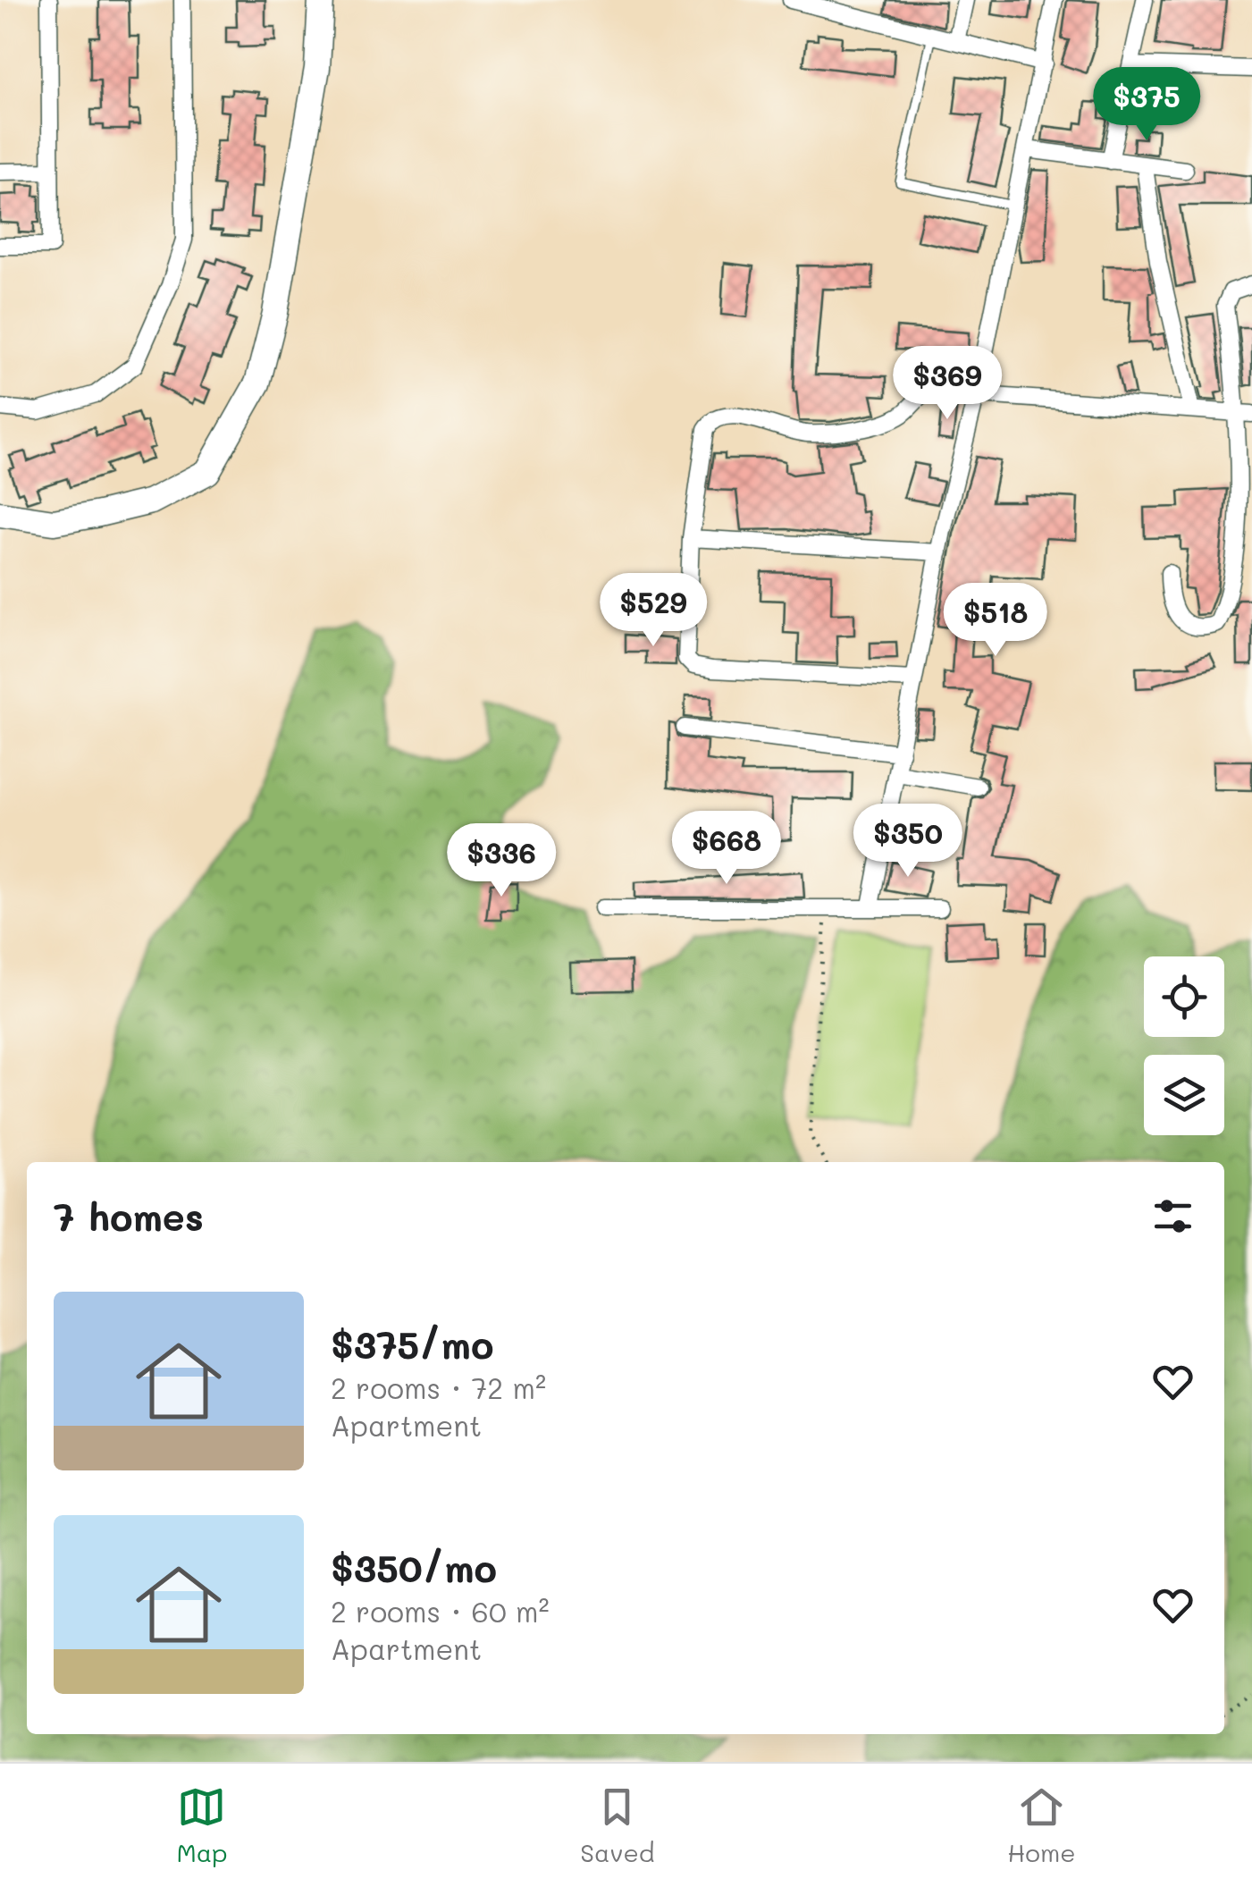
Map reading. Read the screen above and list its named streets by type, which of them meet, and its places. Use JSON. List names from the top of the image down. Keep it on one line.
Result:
{"page":{"price":["$375","$369","$529","$518","$350","$668","$336"],"heading":"7 homes","list":[{"name":"$375/mo","note":"2 rooms · 72 m² · Apartment"},{"name":"$350/mo","note":"2 rooms · 60 m² · Apartment"}],"tabs":["Map","Saved","Home"]}}
